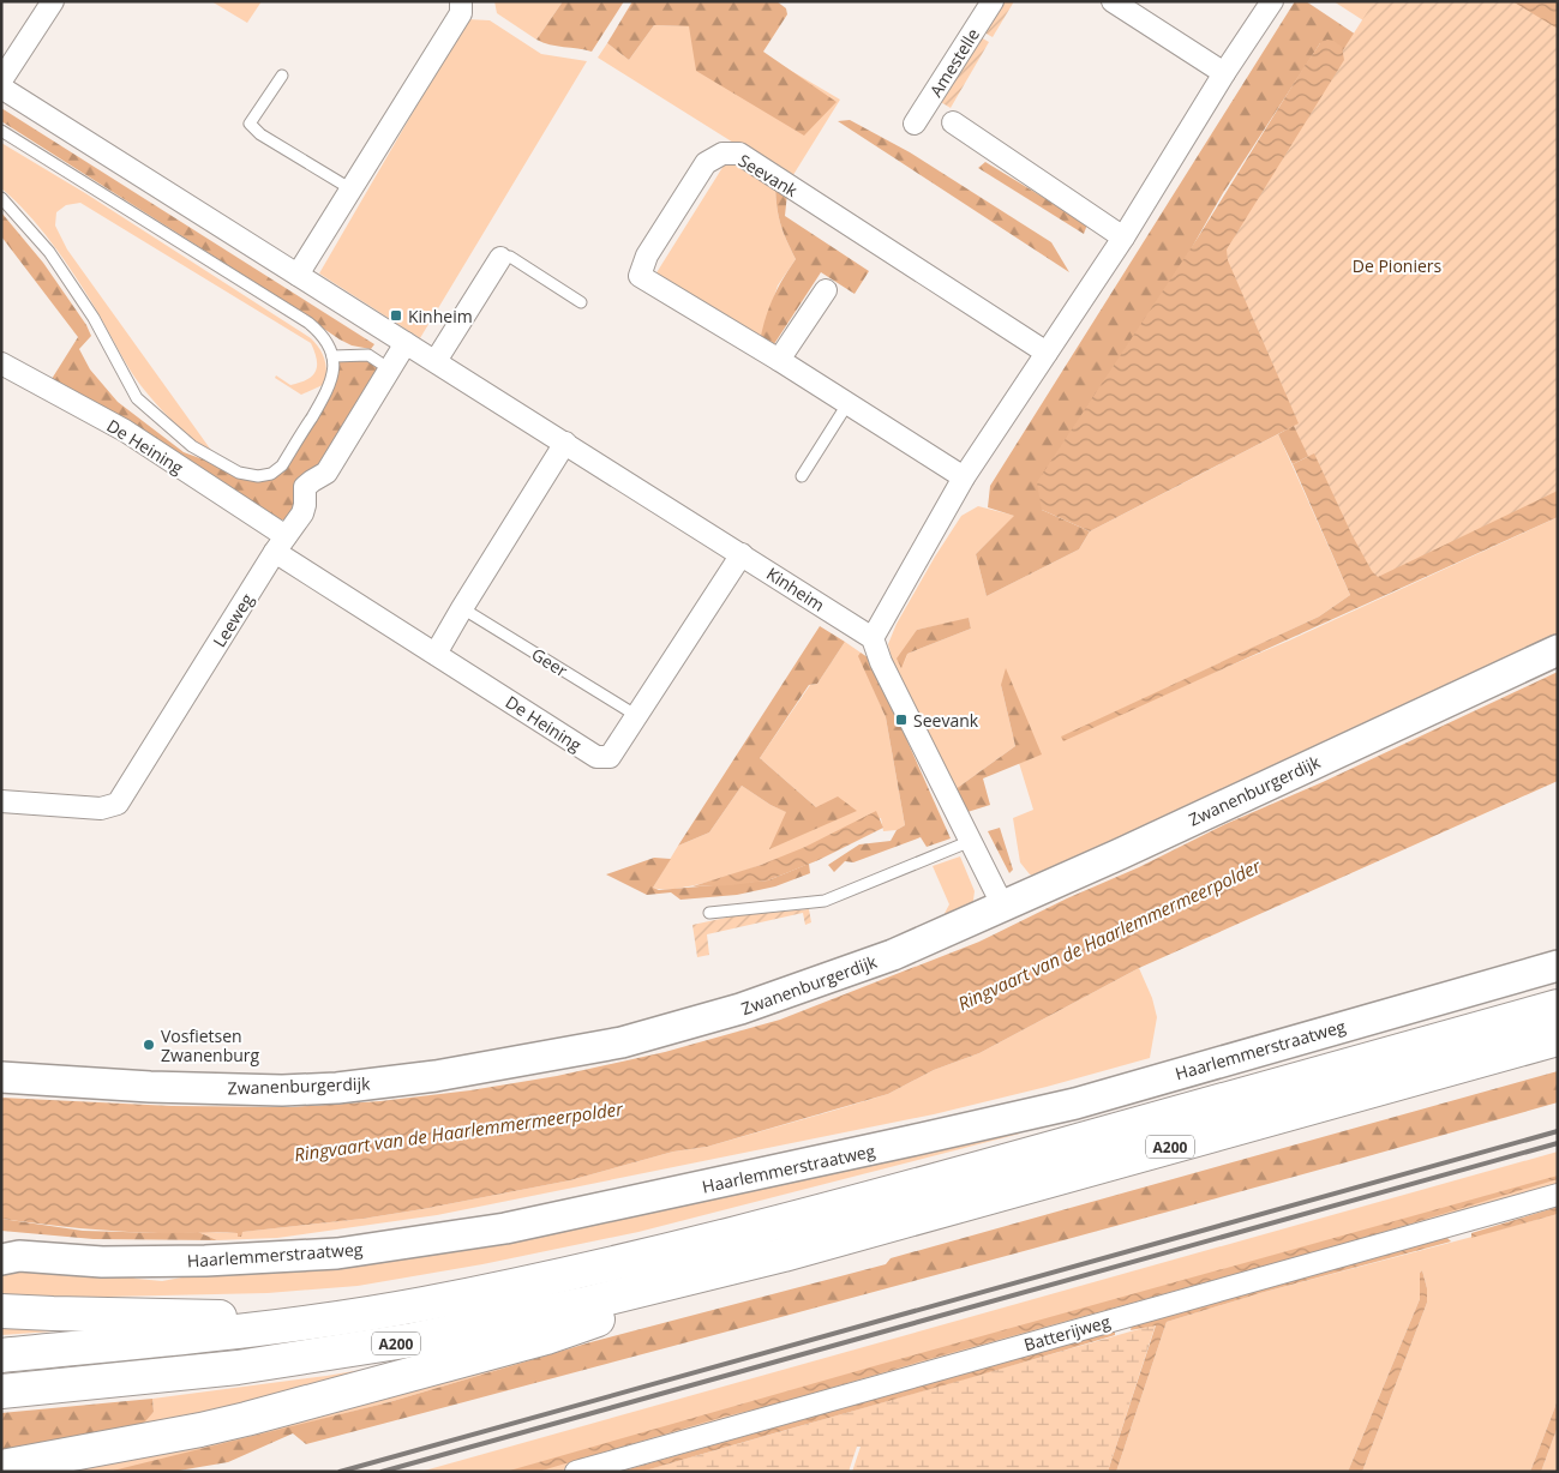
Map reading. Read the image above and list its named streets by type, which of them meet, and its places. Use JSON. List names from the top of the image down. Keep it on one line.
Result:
{"streets":{"highway":["A200"],"street":["Amestelle","Seevank","De Heining","Kinheim","Leeweg","Zwanenburgerdijk","Haarlemmerstraatweg","Batterijweg"],"lane":["Geer"]},"crossings":[["De Heining","Kinheim"],["De Heining","Leeweg"],["De Heining","Geer"],["Kinheim","Leeweg"]],"water":["Ringvaart van de Haarlemmermeerpolder"],"parks":["De Pioniers"],"places":{"transit":["Kinheim","Seevank"],"other":["Vosfietsen Zwanenburg"]}}
